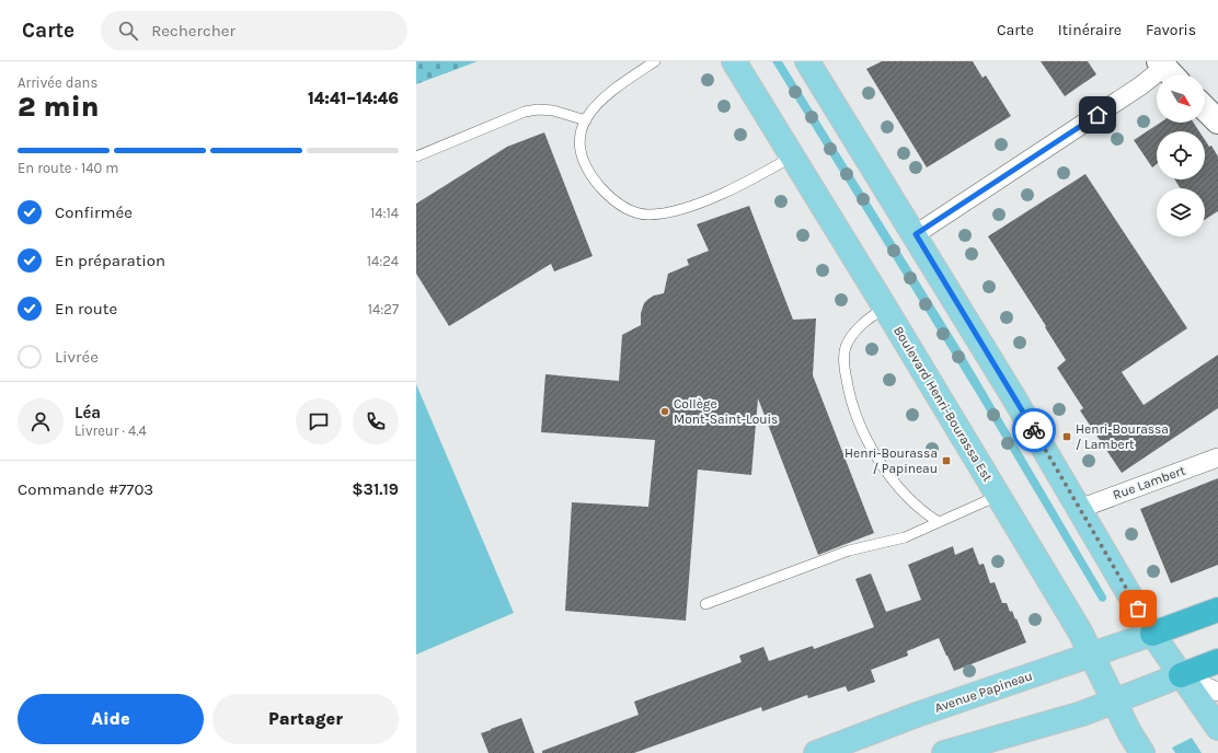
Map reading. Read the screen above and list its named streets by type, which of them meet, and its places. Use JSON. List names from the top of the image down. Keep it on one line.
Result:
{"streets":{"main road":["Boulevard Henri-Bourassa Est","Avenue Papineau"],"street":["Rue Lambert"]},"crossings":[["Boulevard Henri-Bourassa Est","Avenue Papineau"]],"places":{"other":["Collège Mont-Saint-Louis"],"transit":["Henri-Bourassa / Lambert","Henri-Bourassa / Papineau"]},"north":"bottom right","page":{"header":"Carte","search":"Rechercher","nav":["Carte","Itinéraire","Favoris"],"heading":["2 min","Arrivée dans","14:41–14:46"],"panel":["Léa","Livreur · 4.4","Commande #7703","$31.19"],"bar":"En route · 140 m","list":[["Confirmée","14:14"],["En préparation","14:24"],["En route","14:27"],"Livrée"],"buttons":["Aide","Partager"]}}
